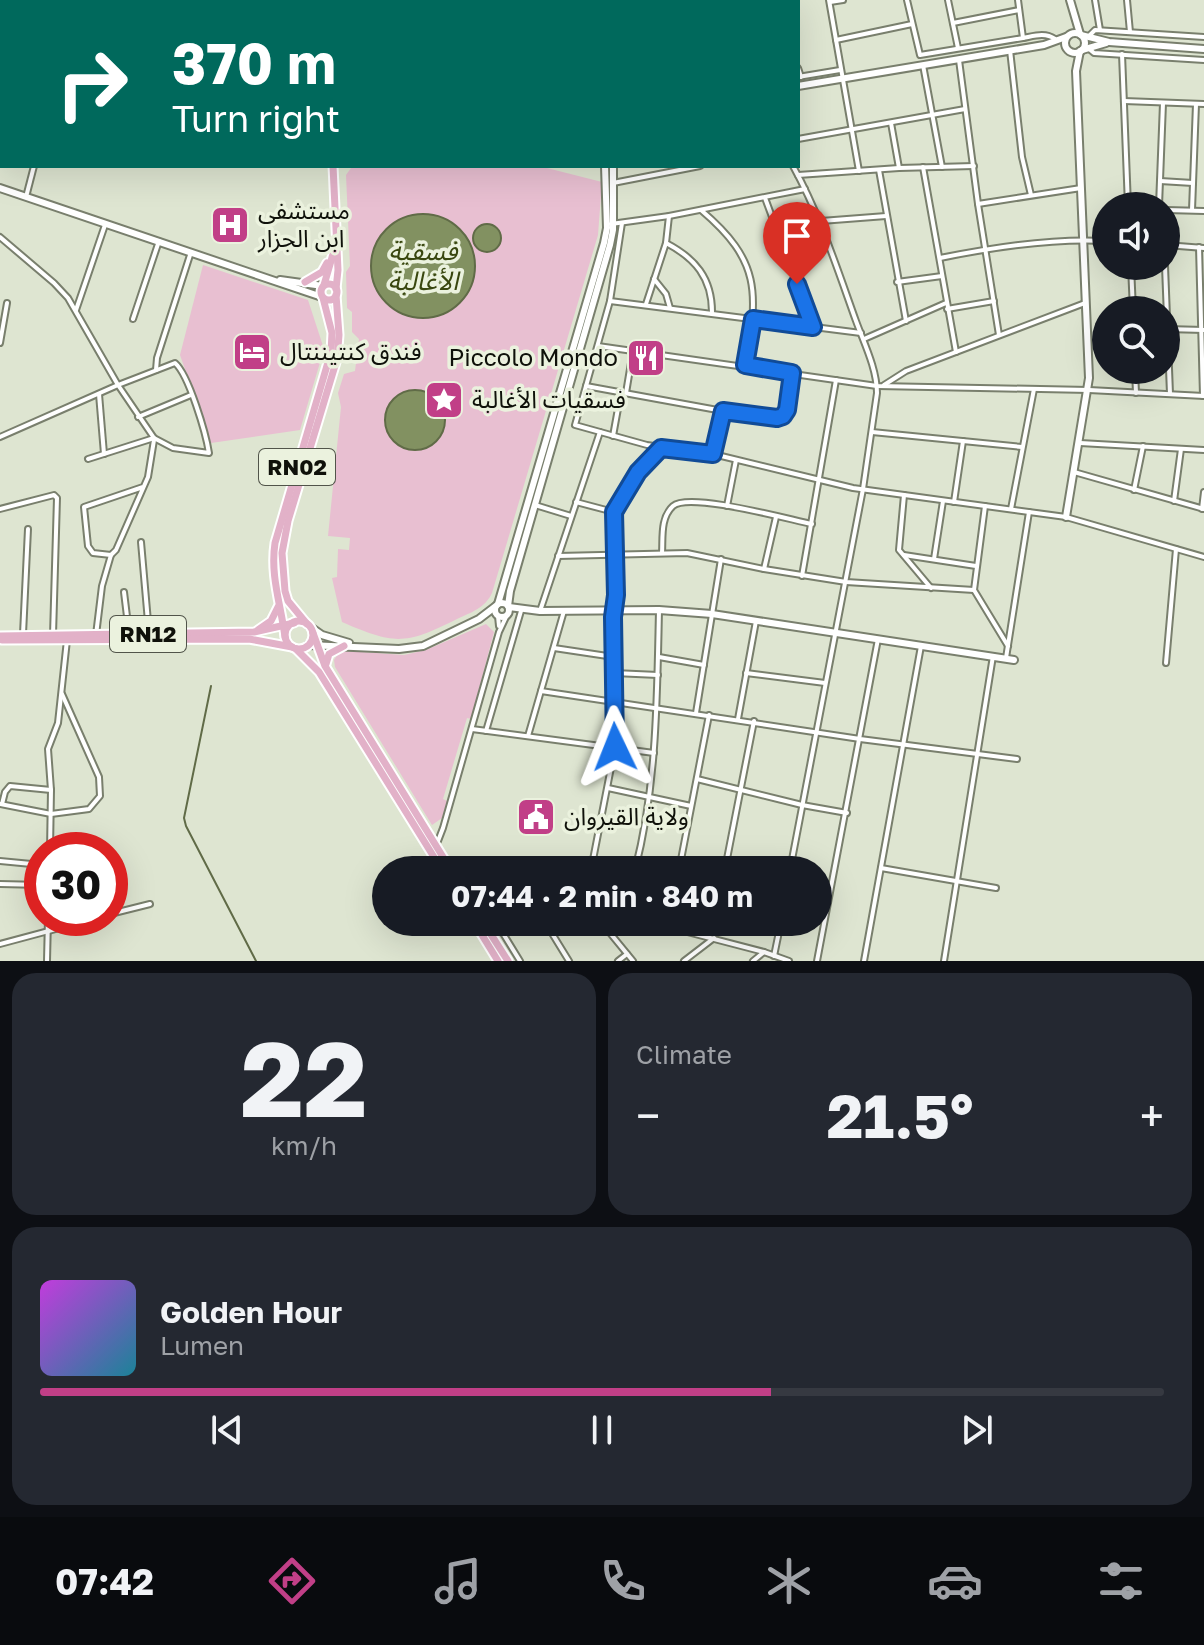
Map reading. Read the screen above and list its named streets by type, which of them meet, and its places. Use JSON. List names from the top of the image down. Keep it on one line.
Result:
{"streets":{"main road":["RN02","RN12"]},"crossings":[["RN02","RN12"]],"water":["فسقية الأغالبة"],"places":{"hospital":["مستشفى ابن الجزار"],"hotel":["فندق كنتيننتال"],"restaurant":["Piccolo Mondo"],"place":["فسقيات الأغالبة"],"public building":["ولاية القيروان"]},"page":{"turn":["370 m","Turn right"],"limit":"30","trip":"07:44 · 2 min · 840 m","tile":[["22","km/h"],"Climate"],"heat":["−","21.5°","+"],"song":["Golden Hour","Lumen"],"tabs":"07:42"}}
